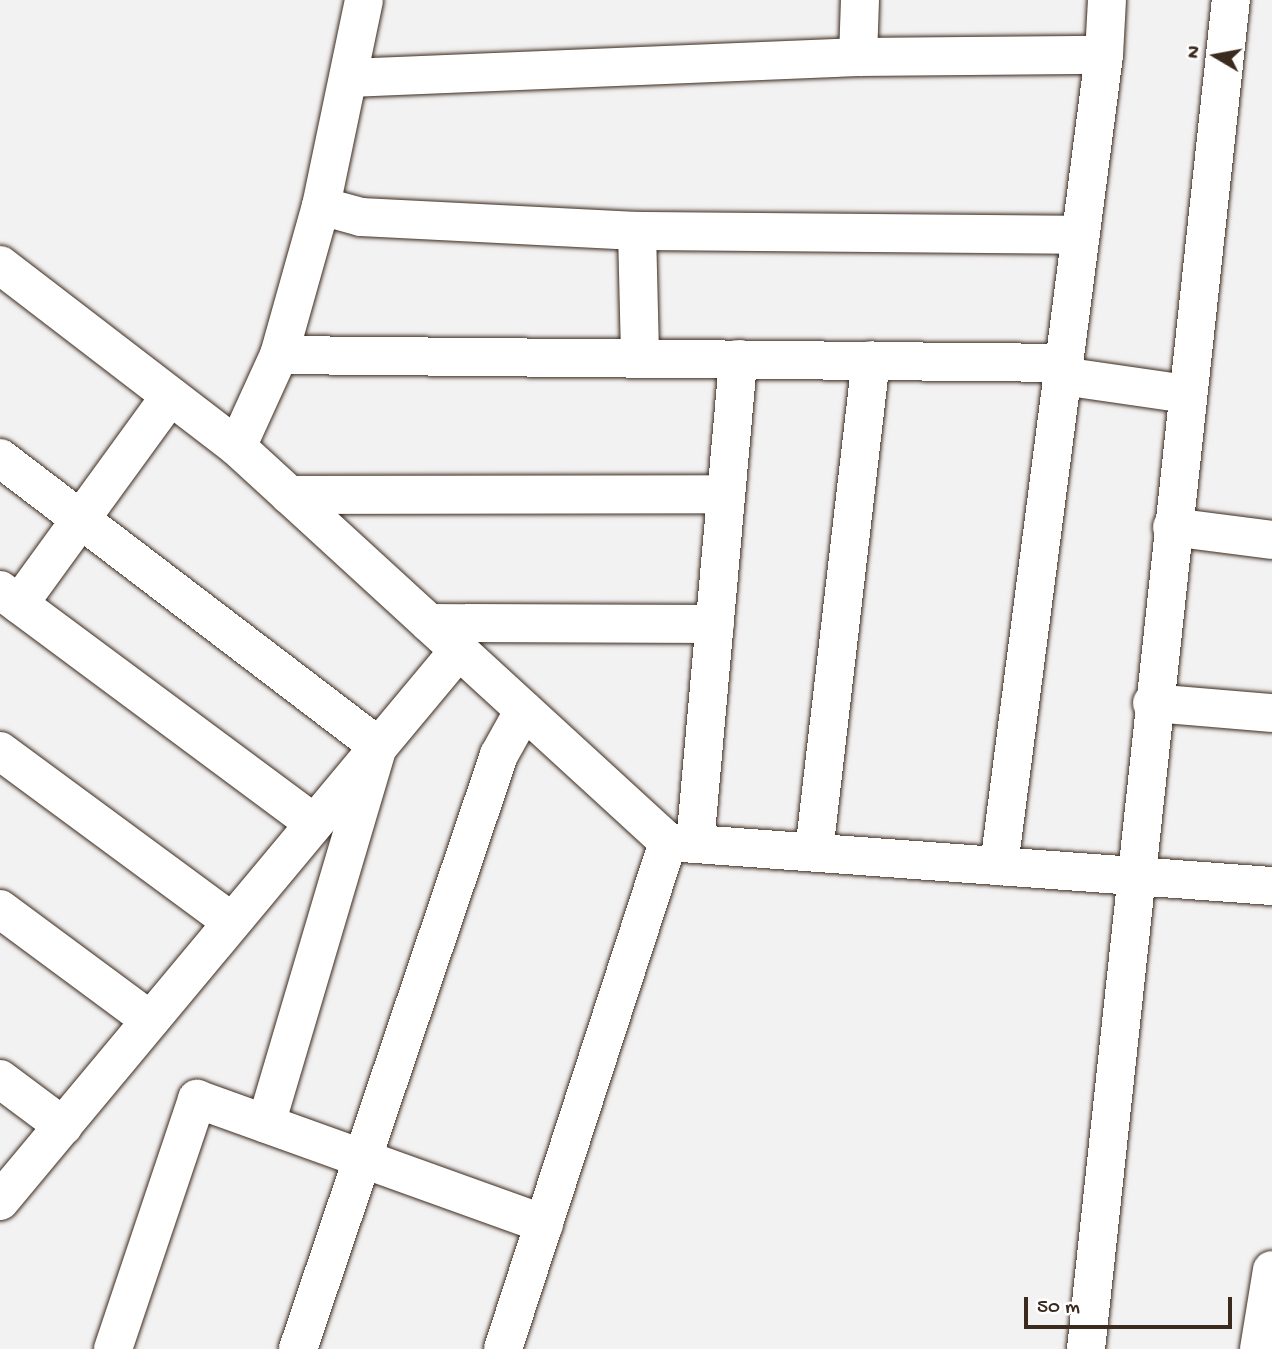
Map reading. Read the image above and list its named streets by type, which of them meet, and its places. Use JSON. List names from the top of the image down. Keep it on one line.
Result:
{"scale_bar":"50 m","north":"left"}
